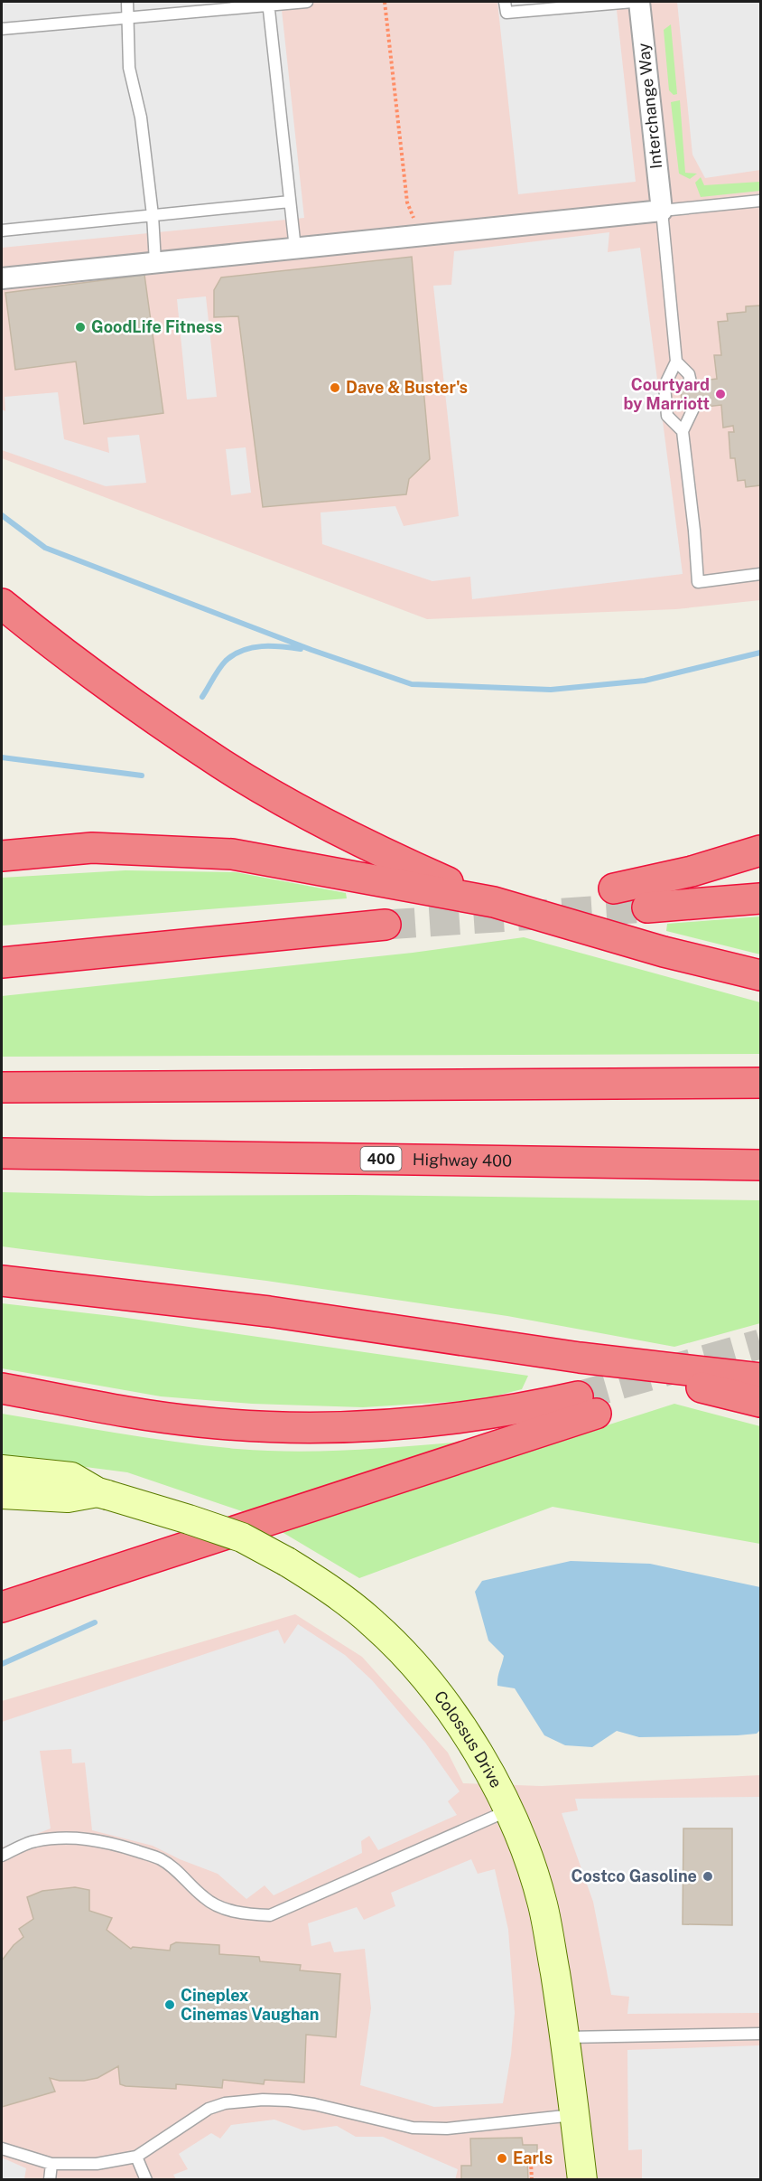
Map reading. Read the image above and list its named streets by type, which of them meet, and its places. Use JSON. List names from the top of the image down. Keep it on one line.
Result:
{"streets":{"highway":["400","Highway 400"],"street":["Interchange Way","Colossus Drive"]},"places":["GoodLife Fitness","Dave & Buster's","Courtyard by Marriott","Costco Gasoline","Cineplex Cinemas Vaughan","Earls"]}
